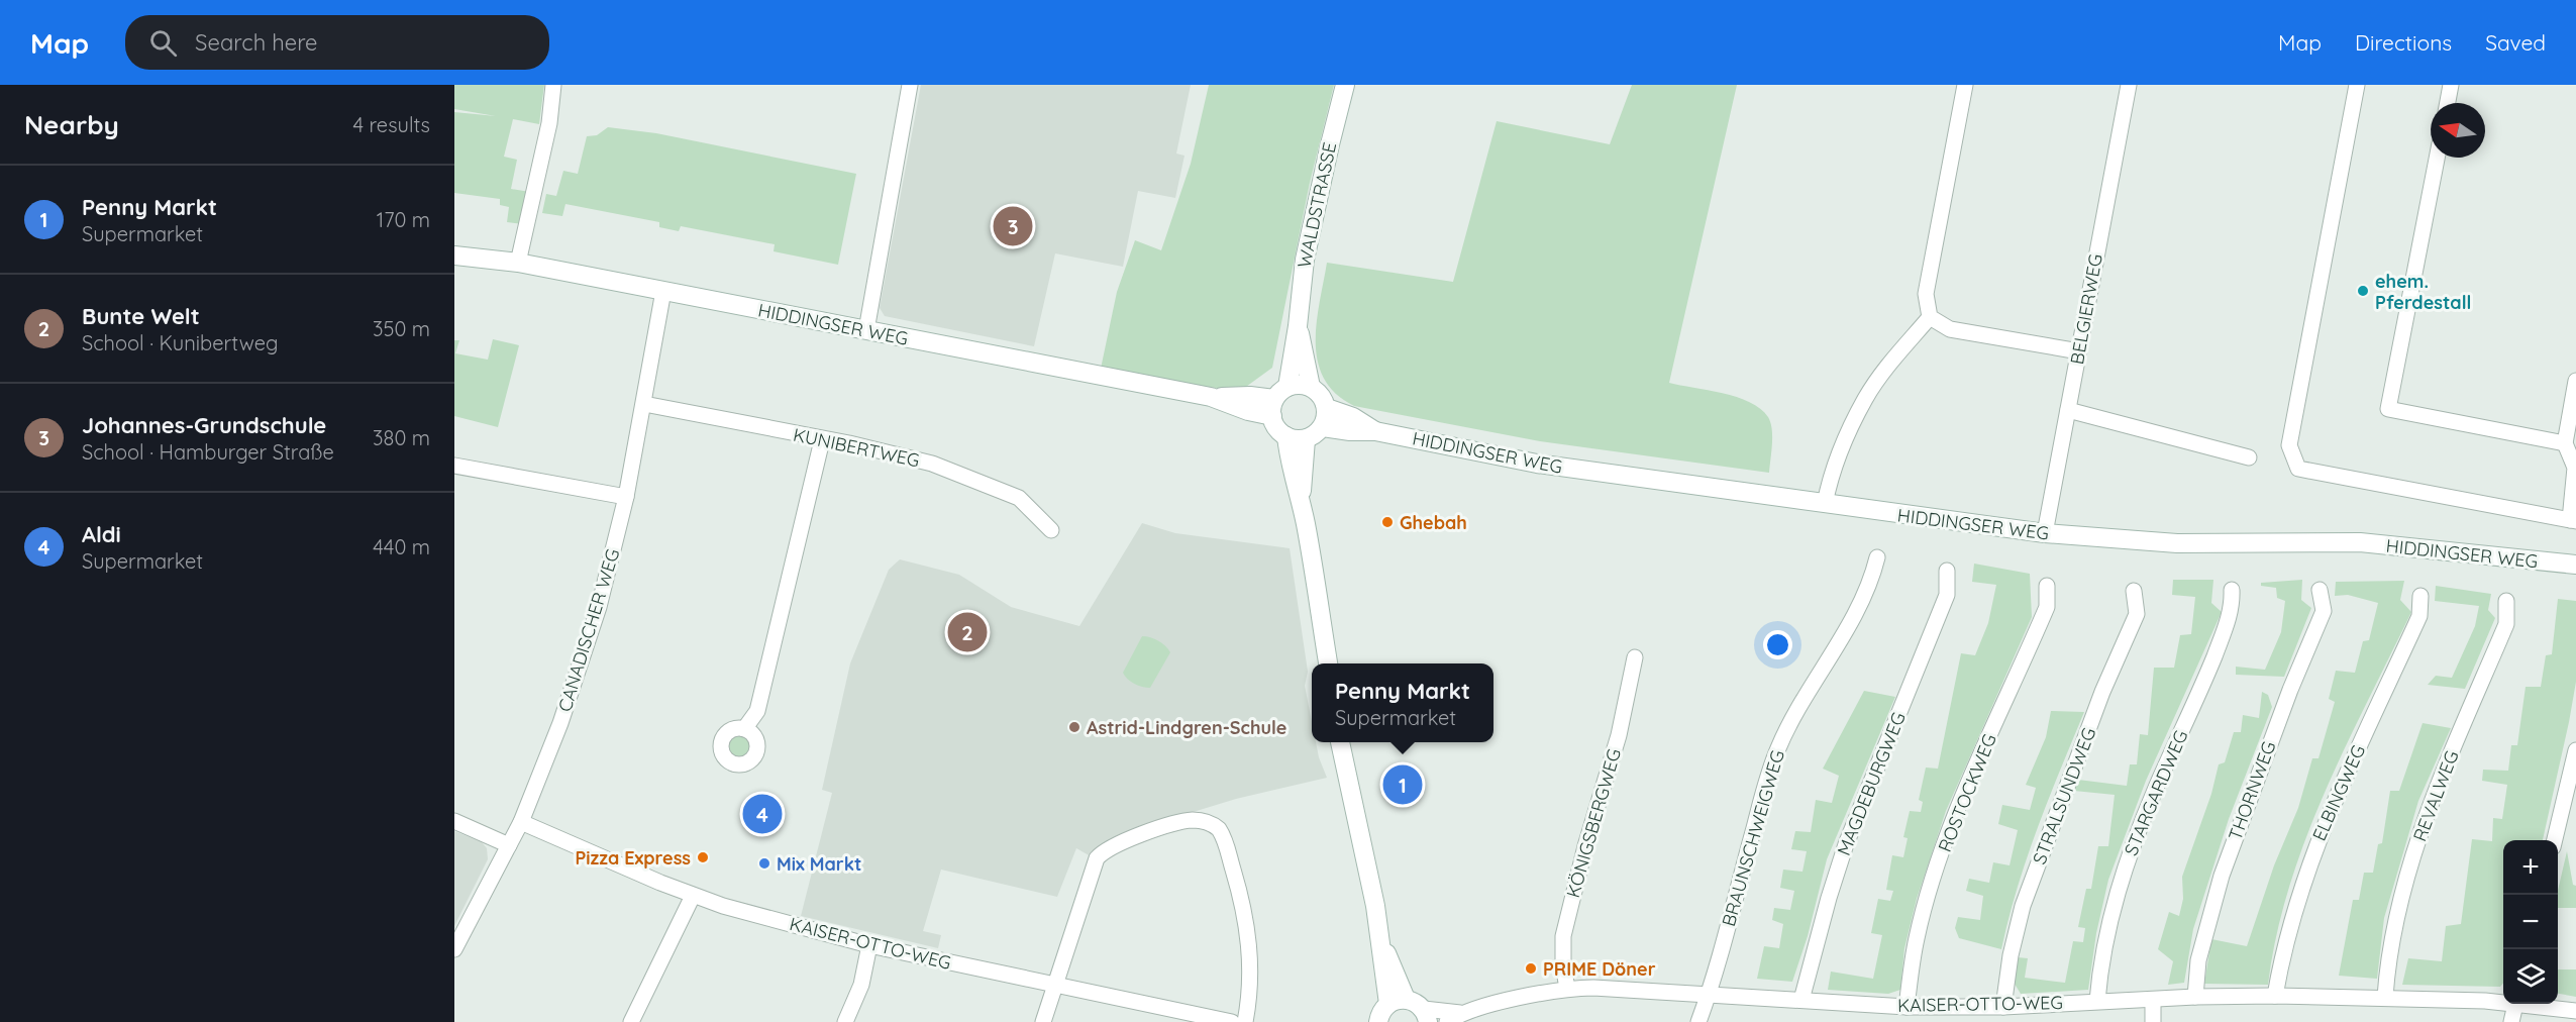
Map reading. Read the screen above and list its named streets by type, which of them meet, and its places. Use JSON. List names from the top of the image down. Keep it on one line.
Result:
{"streets":{"main road":["WALDSTRASSE","HIDDINGSER WEG"],"street":["BELGIERWEG","KUNIBERTWEG","CANADISCHER WEG","MAGDEBURGWEG","THORNWEG","ROSTOCKWEG","STARGARDWEG","ELBINGWEG","STRALSUNDWEG","REVALWEG","KÖNIGSBERGWEG","BRAUNSCHWEIGWEG","KAISER-OTTO-WEG"]},"crossings":[["WALDSTRASSE","HIDDINGSER WEG"],["BELGIERWEG","HIDDINGSER WEG"],["HIDDINGSER WEG","CANADISCHER WEG"],["KUNIBERTWEG","CANADISCHER WEG"],["CANADISCHER WEG","KAISER-OTTO-WEG"],["MAGDEBURGWEG","KAISER-OTTO-WEG"],["THORNWEG","KAISER-OTTO-WEG"],["ROSTOCKWEG","KAISER-OTTO-WEG"],["STARGARDWEG","KAISER-OTTO-WEG"],["ELBINGWEG","KAISER-OTTO-WEG"],["STRALSUNDWEG","KAISER-OTTO-WEG"],["REVALWEG","KAISER-OTTO-WEG"],["KÖNIGSBERGWEG","KAISER-OTTO-WEG"],["BRAUNSCHWEIGWEG","KAISER-OTTO-WEG"]],"places":["ehem. Pferdestall","Ghebah","Astrid-Lindgren-Schule","Pizza Express","Mix Markt","PRIME Döner"],"north":"left","page":{"header":"Map","search":"Search here","nav":["Map","Directions","Saved"],"heading":["Nearby","4 results"],"list":[{"mark":"1","name":"Penny Markt","note":"Supermarket","value":"170 m"},{"mark":"2","name":"Bunte Welt","note":"School · Kunibertweg","value":"350 m"},{"mark":"3","name":"Johannes-Grundschule","note":"School · Hamburger Straße","value":"380 m"},{"mark":"4","name":"Aldi","note":"Supermarket","value":"440 m"}],"pins":["3","2","1","4"],"popup":["Penny Markt","Supermarket"],"map_buttons":["+","−"]}}
